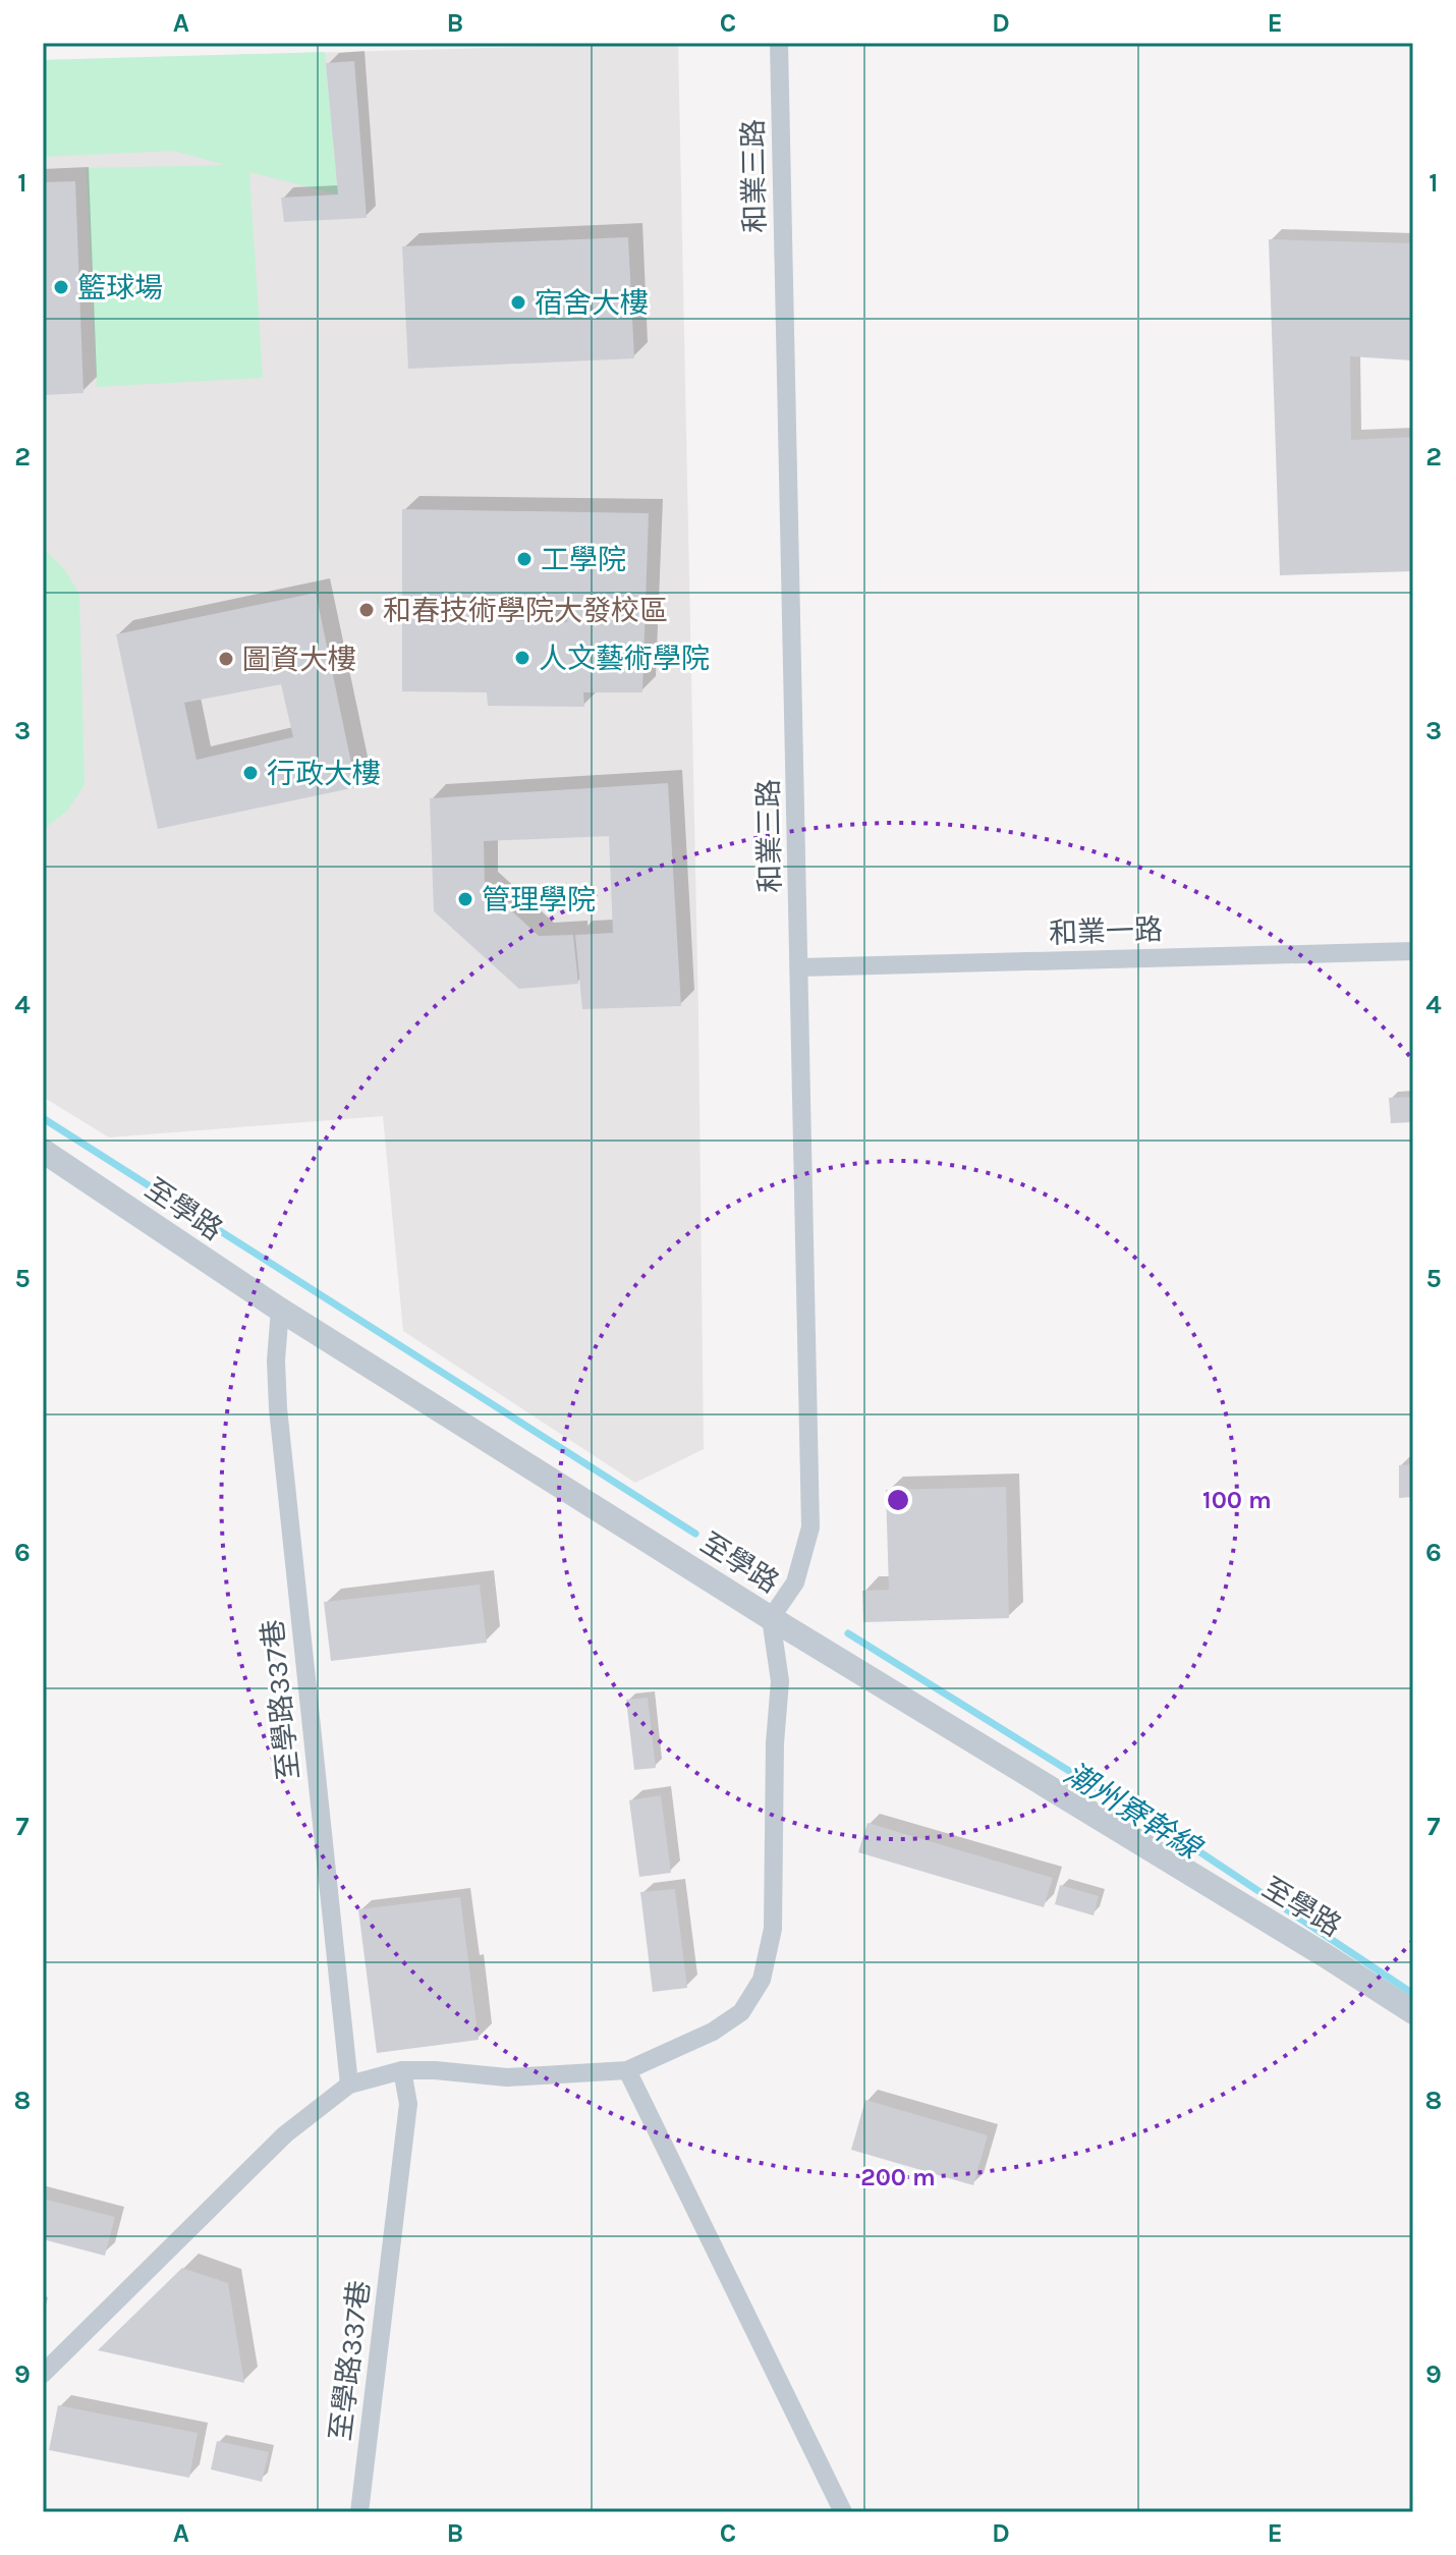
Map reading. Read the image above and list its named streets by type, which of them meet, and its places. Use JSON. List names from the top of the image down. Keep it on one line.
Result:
{"streets":{"street":["和業三路","和業一路","至學路","至學路337巷"]},"crossings":[["和業三路","和業一路"],["和業三路","至學路"],["至學路","至學路337巷"]],"water":["潮州寮幹線"],"places":["籃球場","宿舍大樓","工學院","和春技術學院大發校區","人文藝術學院","圖資大樓","行政大樓","管理學院"],"grid":{"columns":["A","B","C","D","E"],"rows":["1","2","3","4","5","6","7","8","9"]},"rings":["100 m","200 m"]}
